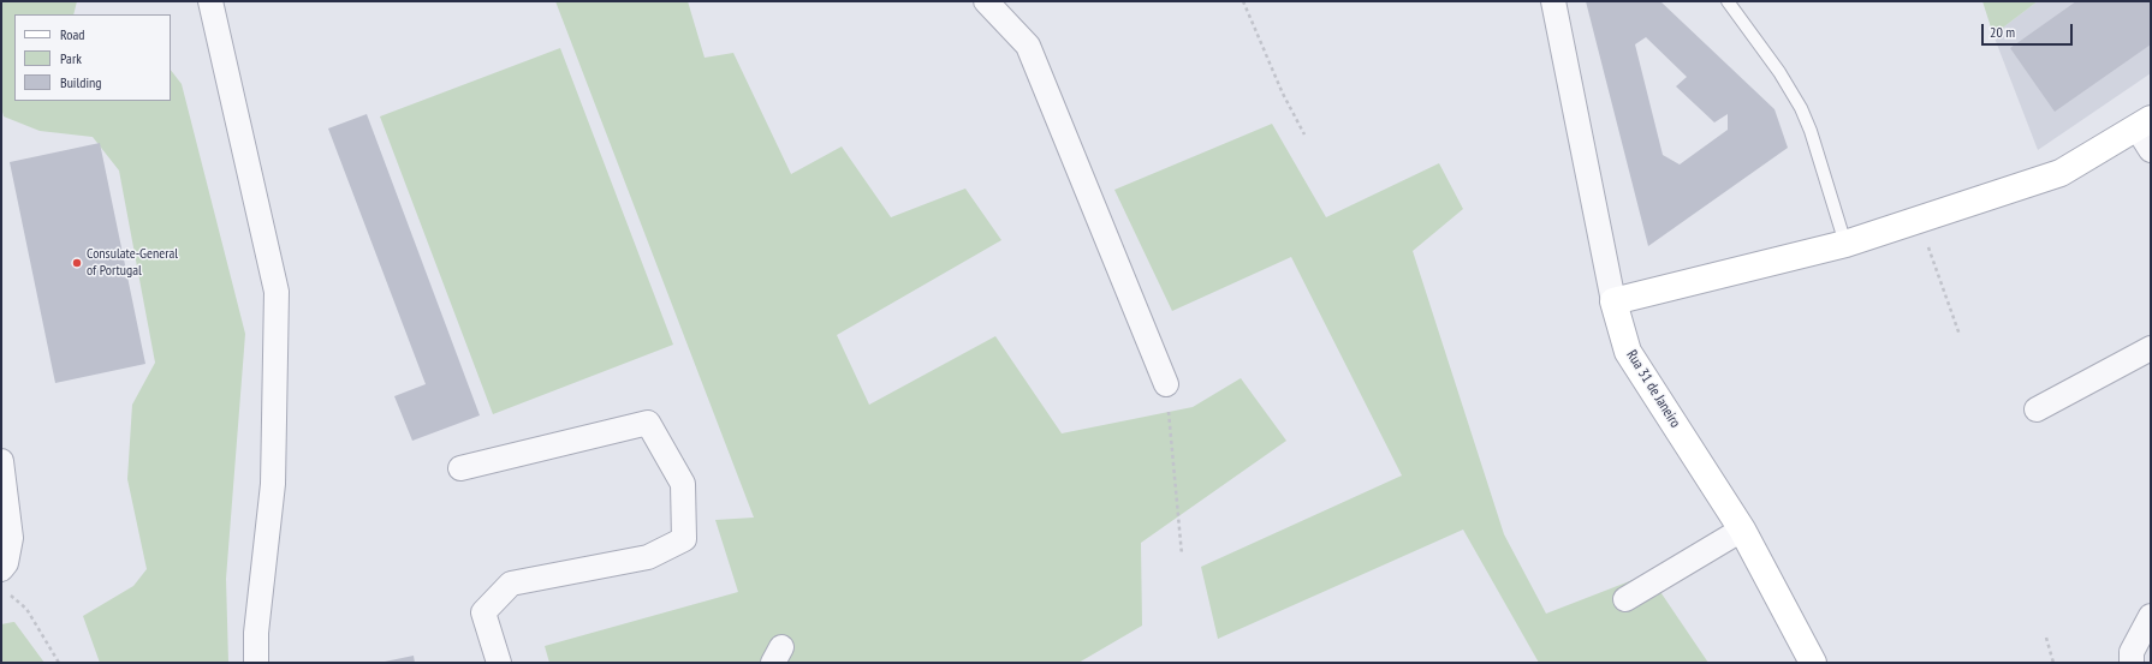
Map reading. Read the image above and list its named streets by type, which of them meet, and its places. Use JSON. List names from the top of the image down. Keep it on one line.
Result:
{"streets":{"street":["Rua 31 de Janeiro"]},"places":["Consulate-General of Portugal"],"legend":["Road","Park","Building"],"scale_bar":"20 m"}
